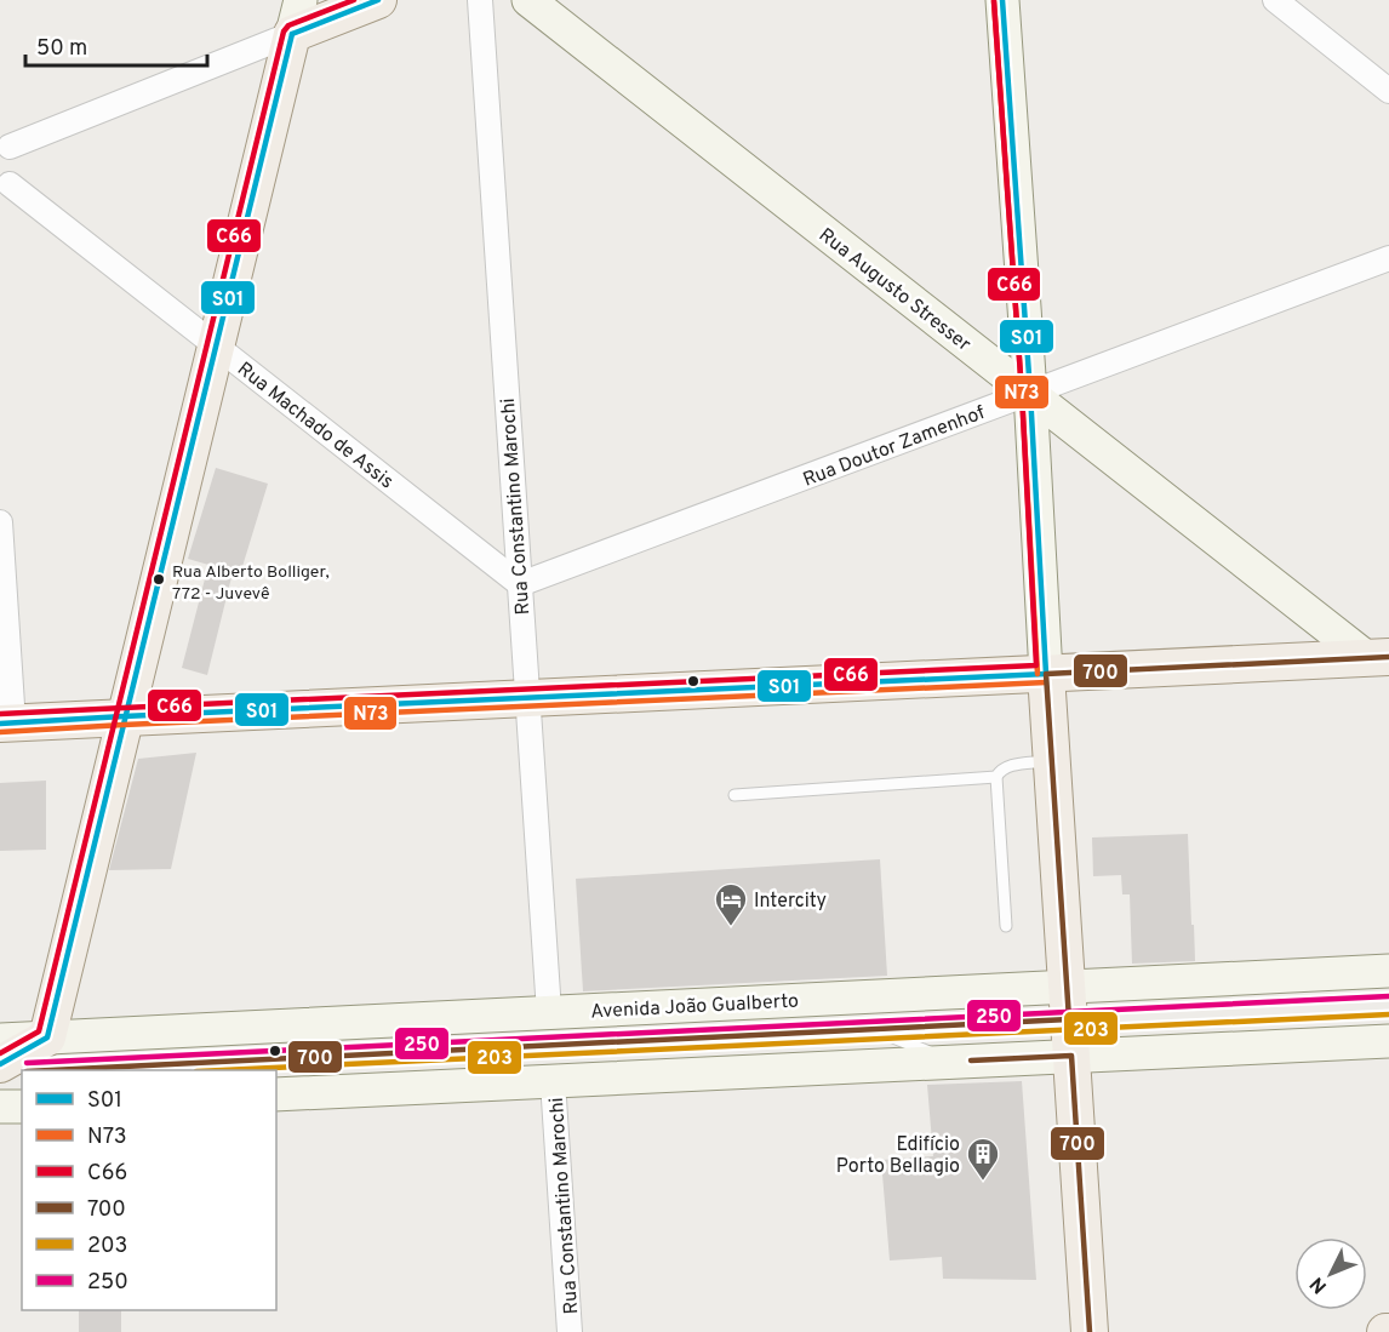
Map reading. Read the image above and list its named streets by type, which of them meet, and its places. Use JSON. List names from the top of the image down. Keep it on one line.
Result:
{"streets":{"street":["Rua Augusto Stresser","Rua Machado de Assis","Rua Doutor Zamenhof","Rua Constantino Marochi","Avenida João Gualberto"]},"crossings":[["Rua Augusto Stresser","Rua Doutor Zamenhof"],["Rua Machado de Assis","Rua Doutor Zamenhof"],["Rua Machado de Assis","Rua Constantino Marochi"],["Rua Doutor Zamenhof","Rua Constantino Marochi"],["Rua Constantino Marochi","Avenida João Gualberto"]],"places":{"other":["Rua Alberto Bolliger, 772 - Juvevê"],"hotel":["Intercity"],"building":["Edifício Porto Bellagio"]},"lines":["transit line S01","transit line C66","transit line N73","transit line 700","transit line 250","transit line 203"],"legend":["S01","N73","C66","700","203","250"],"scale_bar":"50 m","north":"bottom left"}
